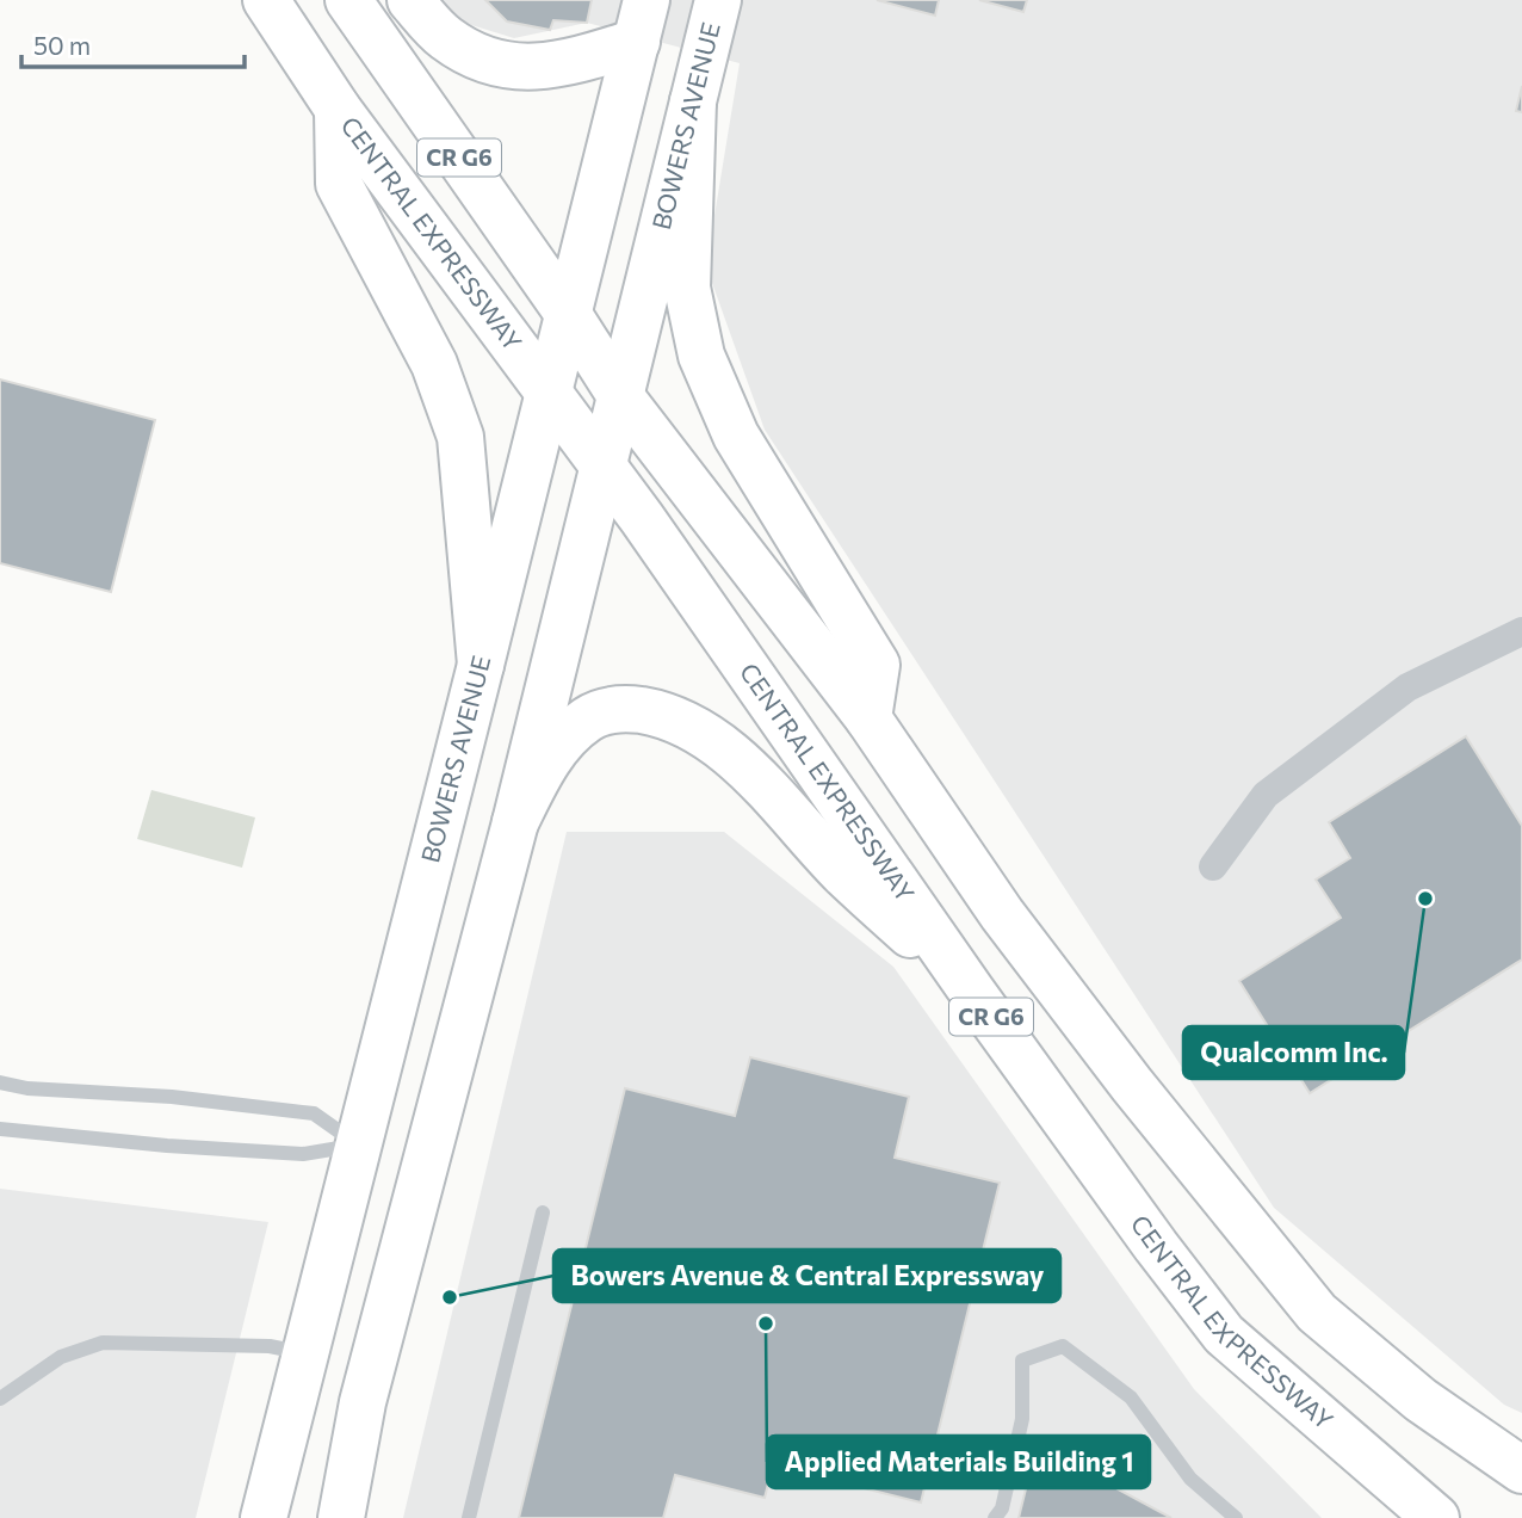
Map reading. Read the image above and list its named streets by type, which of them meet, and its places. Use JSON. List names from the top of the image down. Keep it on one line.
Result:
{"streets":{"main road":["BOWERS AVENUE","CR G6","CENTRAL EXPRESSWAY"]},"crossings":[["BOWERS AVENUE","CR G6"],["BOWERS AVENUE","CENTRAL EXPRESSWAY"]],"places":["Qualcomm Inc.","Bowers Avenue & Central Expressway","Applied Materials Building 1"],"scale_bar":"50 m"}
